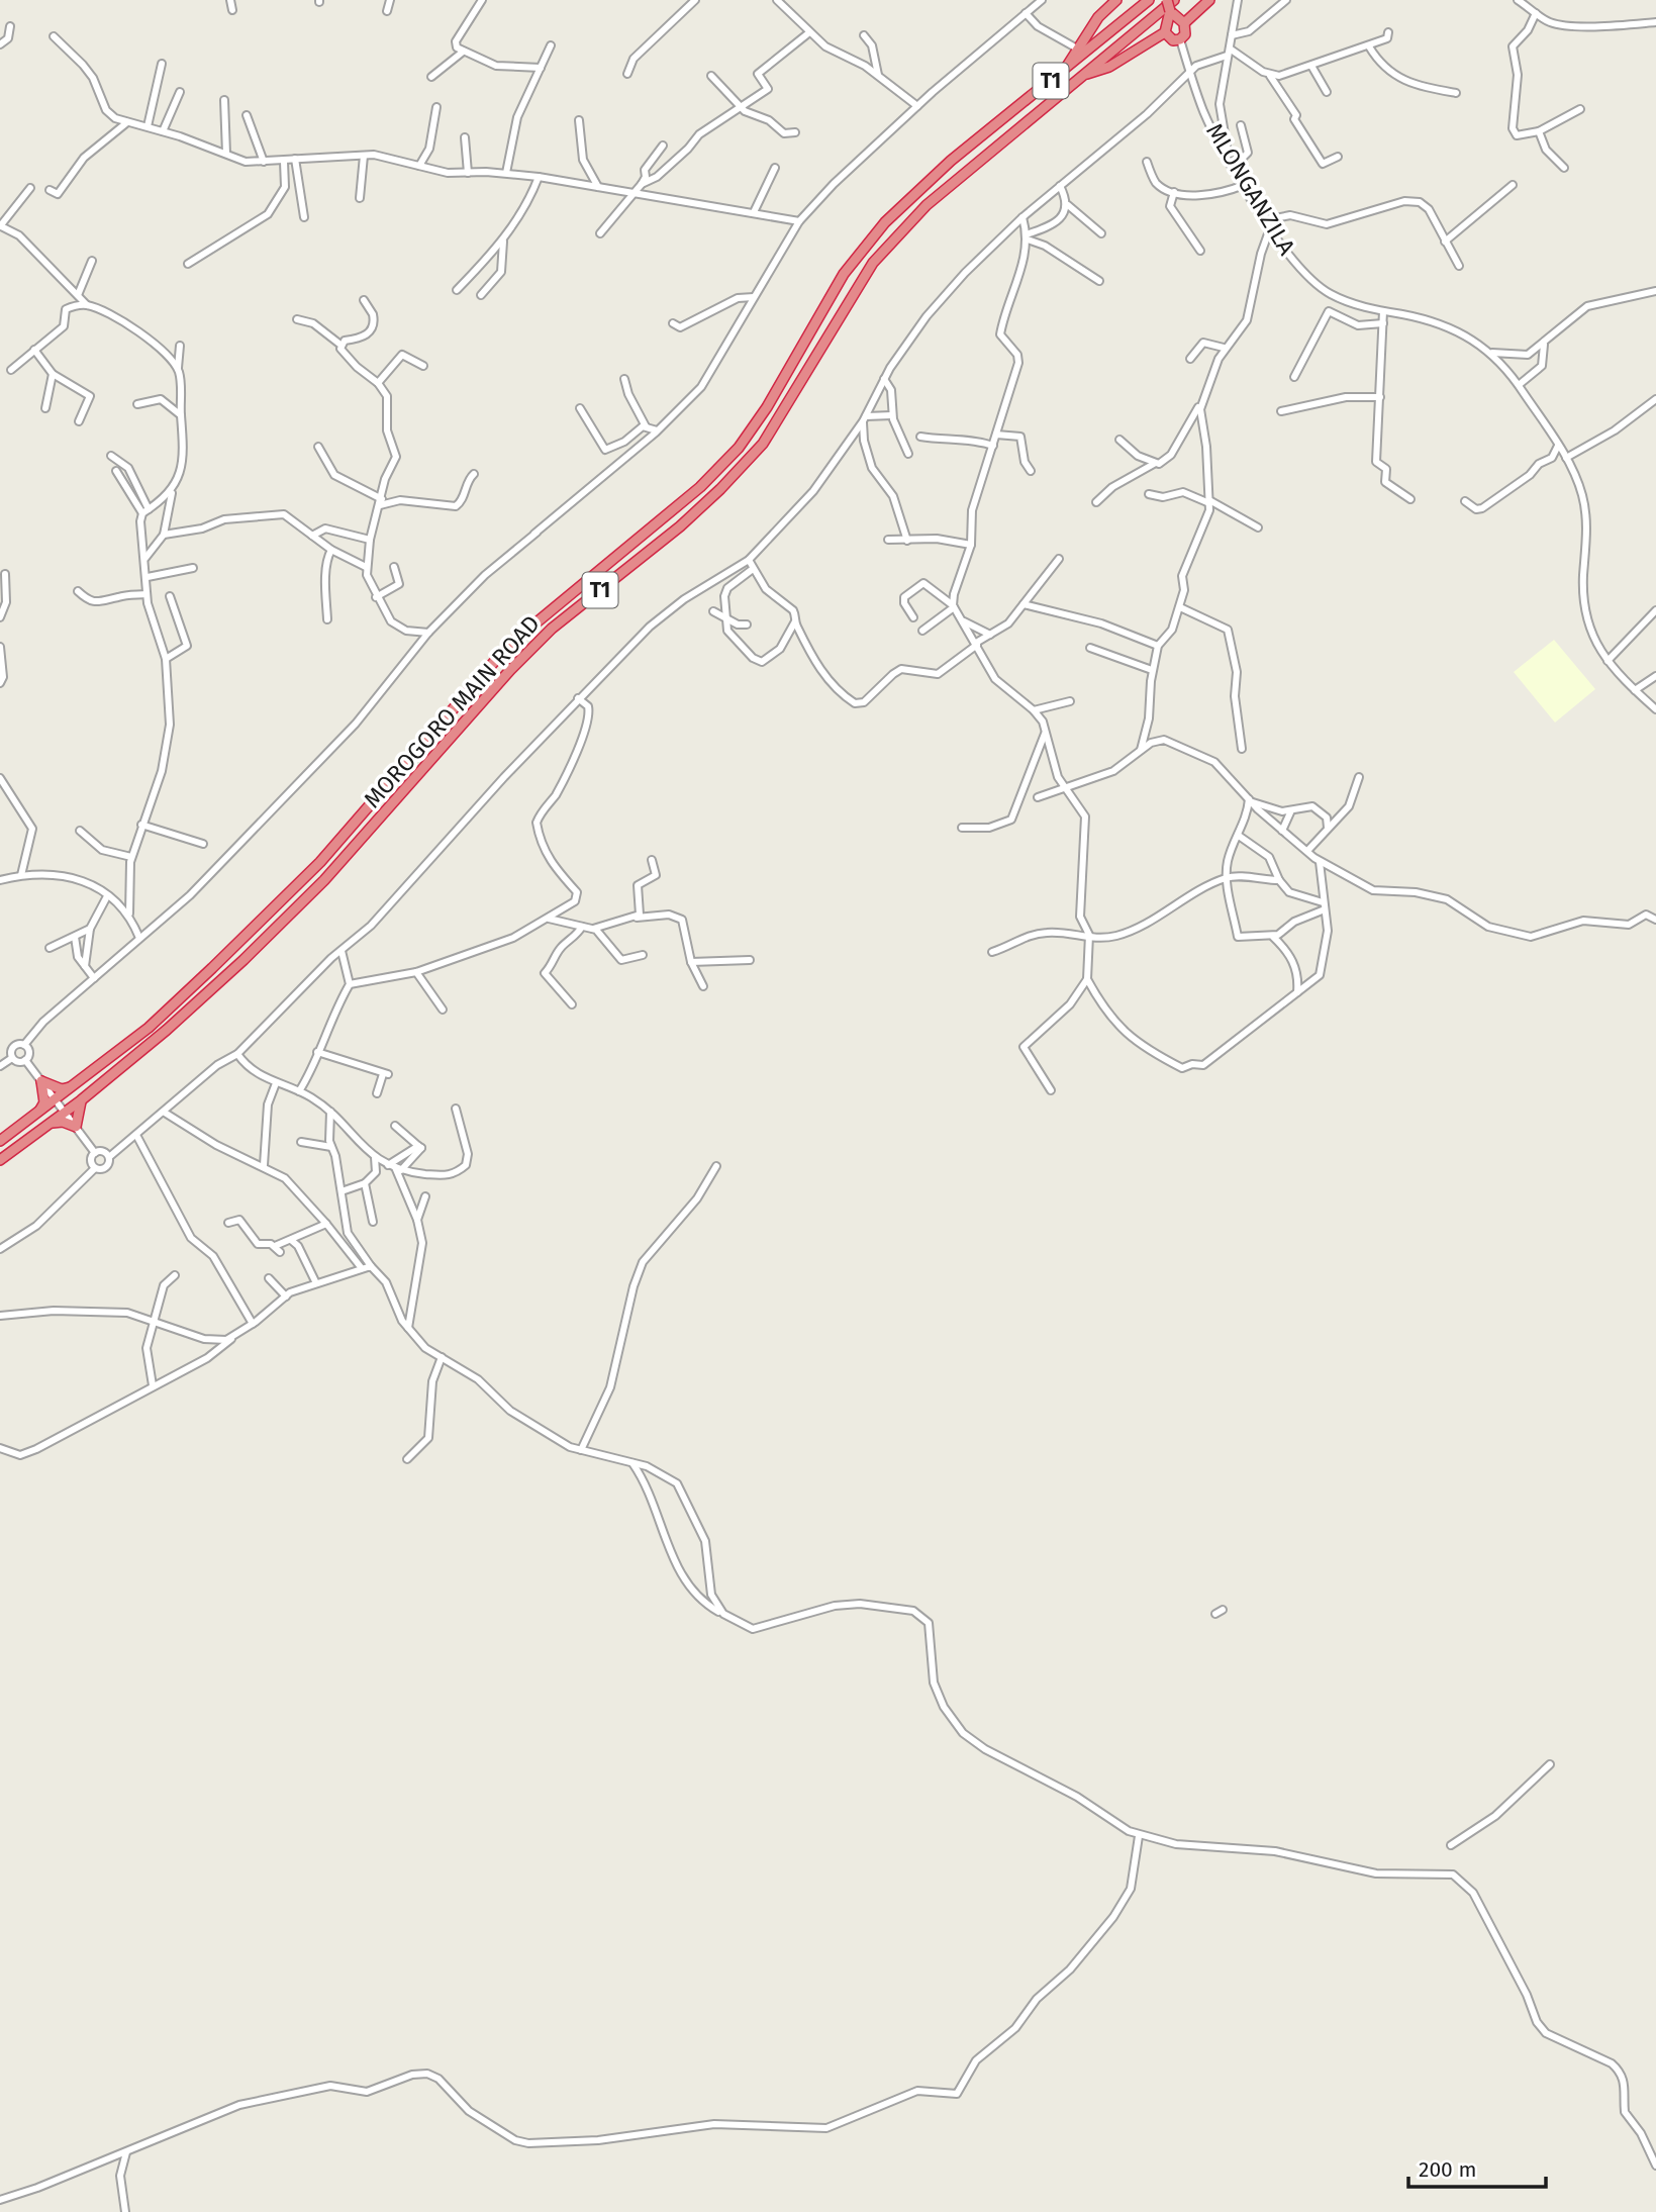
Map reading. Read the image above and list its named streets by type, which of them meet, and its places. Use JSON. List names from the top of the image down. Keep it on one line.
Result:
{"streets":{"highway":["T1","MOROGORO MAIN ROAD"],"street":["MLONGANZILA"]},"scale_bar":"200 m"}
